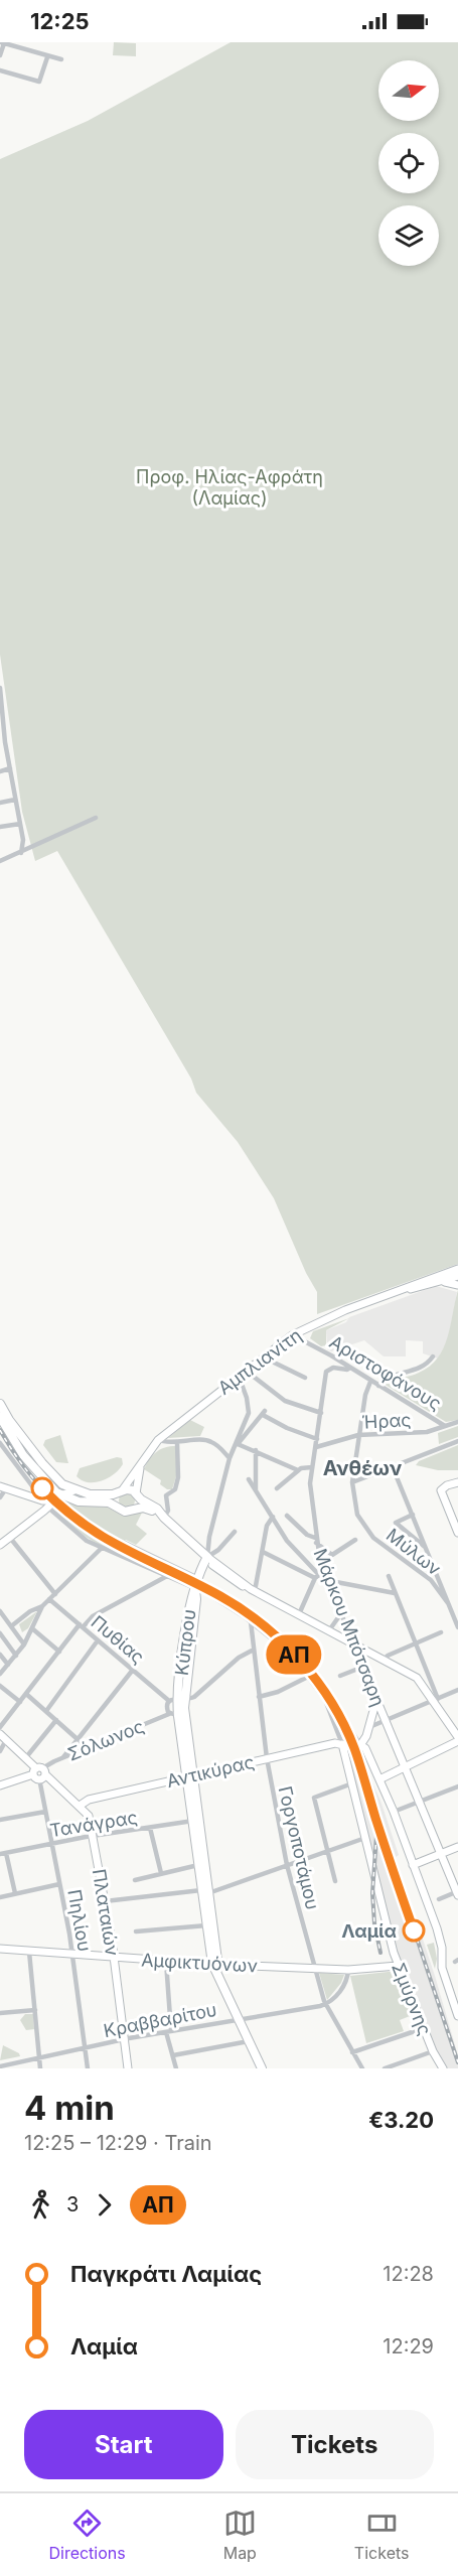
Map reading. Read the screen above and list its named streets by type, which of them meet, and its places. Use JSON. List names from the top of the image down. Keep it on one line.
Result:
{"streets":{"main road":["Κύπρου"],"street":["Αμπλιανίτη","Αριστοφάνους","Ήρας","Μύλων","Μάρκου Μπότσαρη","Πυθίας","Σόλωνος","Αντικύρας","Τανάγρας","Γοργοποτάμου","Πλαταιών","Πηλίου","Αμφικτυόνων","Σμύρνης","Κραββαρίτου"]},"crossings":[["Αμπλιανίτη","Αριστοφάνους"],["Αριστοφάνους","Ήρας"],["Αριστοφάνους","Μύλων"],["Αριστοφάνους","Μάρκου Μπότσαρη"],["Ήρας","Μύλων"],["Ήρας","Μάρκου Μπότσαρη"],["Κύπρου","Αντικύρας"],["Κύπρου","Τανάγρας"],["Κύπρου","Αμφικτυόνων"],["Κύπρου","Σμύρνης"],["Κύπρου","Κραββαρίτου"],["Σόλωνος","Πλαταιών"],["Σόλωνος","Πηλίου"],["Αντικύρας","Γοργοποτάμου"],["Αντικύρας","Πλαταιών"],["Αντικύρας","Σμύρνης"],["Τανάγρας","Πλαταιών"],["Τανάγρας","Πηλίου"],["Γοργοποτάμου","Αμφικτυόνων"],["Γοργοποτάμου","Σμύρνης"],["Γοργοποτάμου","Κραββαρίτου"],["Πλαταιών","Πηλίου"],["Πλαταιών","Αμφικτυόνων"],["Πλαταιών","Κραββαρίτου"],["Πηλίου","Αμφικτυόνων"],["Πηλίου","Κραββαρίτου"],["Αμφικτυόνων","Σμύρνης"]],"districts":["Ανθέων"],"parks":["Προφ. Ηλίας-Αφράτη (Λαμίας)"],"places":["Λαμία"],"north":"right","page":{"status":"12:25","on_map":"ΑΠ","heading":["4 min","12:25 – 12:29 · Train","€3.20"],"legs":["3","ΑΠ"],"list":[{"name":"Παγκράτι Λαμίας","value":"12:28"},{"name":"Λαμία","value":"12:29"}],"buttons":["Start","Tickets"],"tabs":["Directions","Map","Tickets"]}}
